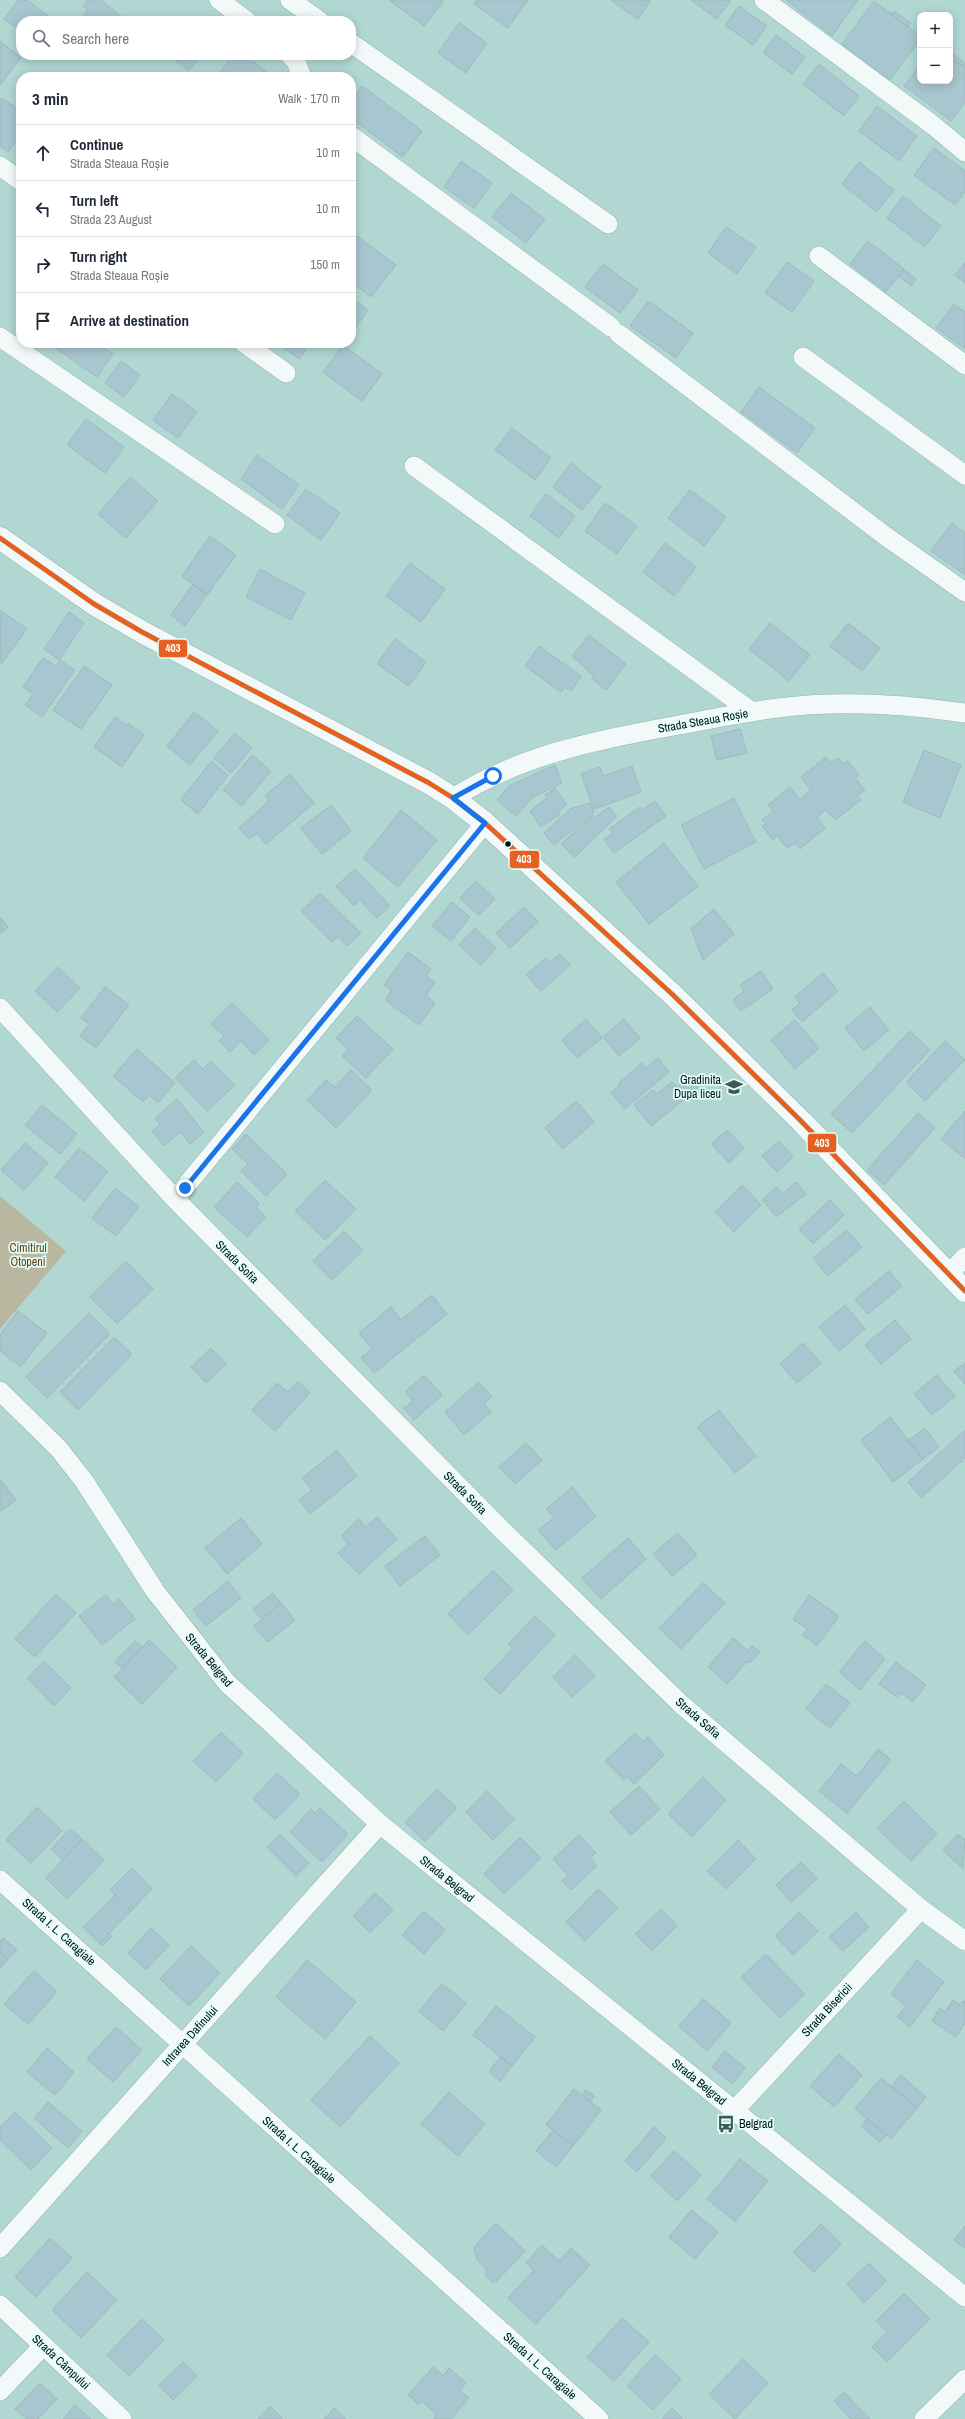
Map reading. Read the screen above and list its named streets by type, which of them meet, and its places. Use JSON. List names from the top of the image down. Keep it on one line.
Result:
{"streets":{"street":["Strada Steaua Roșie","Strada Sofia","Strada Belgrad","Strada I. L. Caragiale","Strada Bisericii","Intrarea Dafinului","Strada Câmpului"]},"crossings":[["Strada Sofia","Strada Bisericii"],["Strada Belgrad","Strada Bisericii"],["Strada Belgrad","Intrarea Dafinului"],["Strada I. L. Caragiale","Intrarea Dafinului"]],"parks":["Cimitirul Otopeni"],"places":{"school or university":["Gradinita Dupa liceu"],"bus stop":["Belgrad"]},"lines":["transit line 403"],"page":{"map_buttons":["+","−"],"search":"Search here","heading":["3 min","Walk · 170 m"],"list":[["Continue","Strada Steaua Roșie","10 m"],["Turn left","Strada 23 August","10 m"],["Turn right","Strada Steaua Roșie","150 m"],"Arrive at destination"]}}
